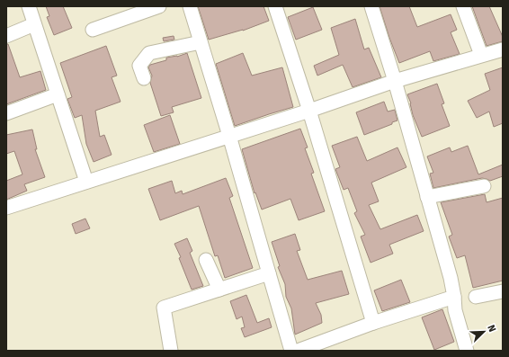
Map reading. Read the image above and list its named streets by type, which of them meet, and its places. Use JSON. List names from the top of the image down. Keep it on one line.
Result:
{"north":"top right"}
